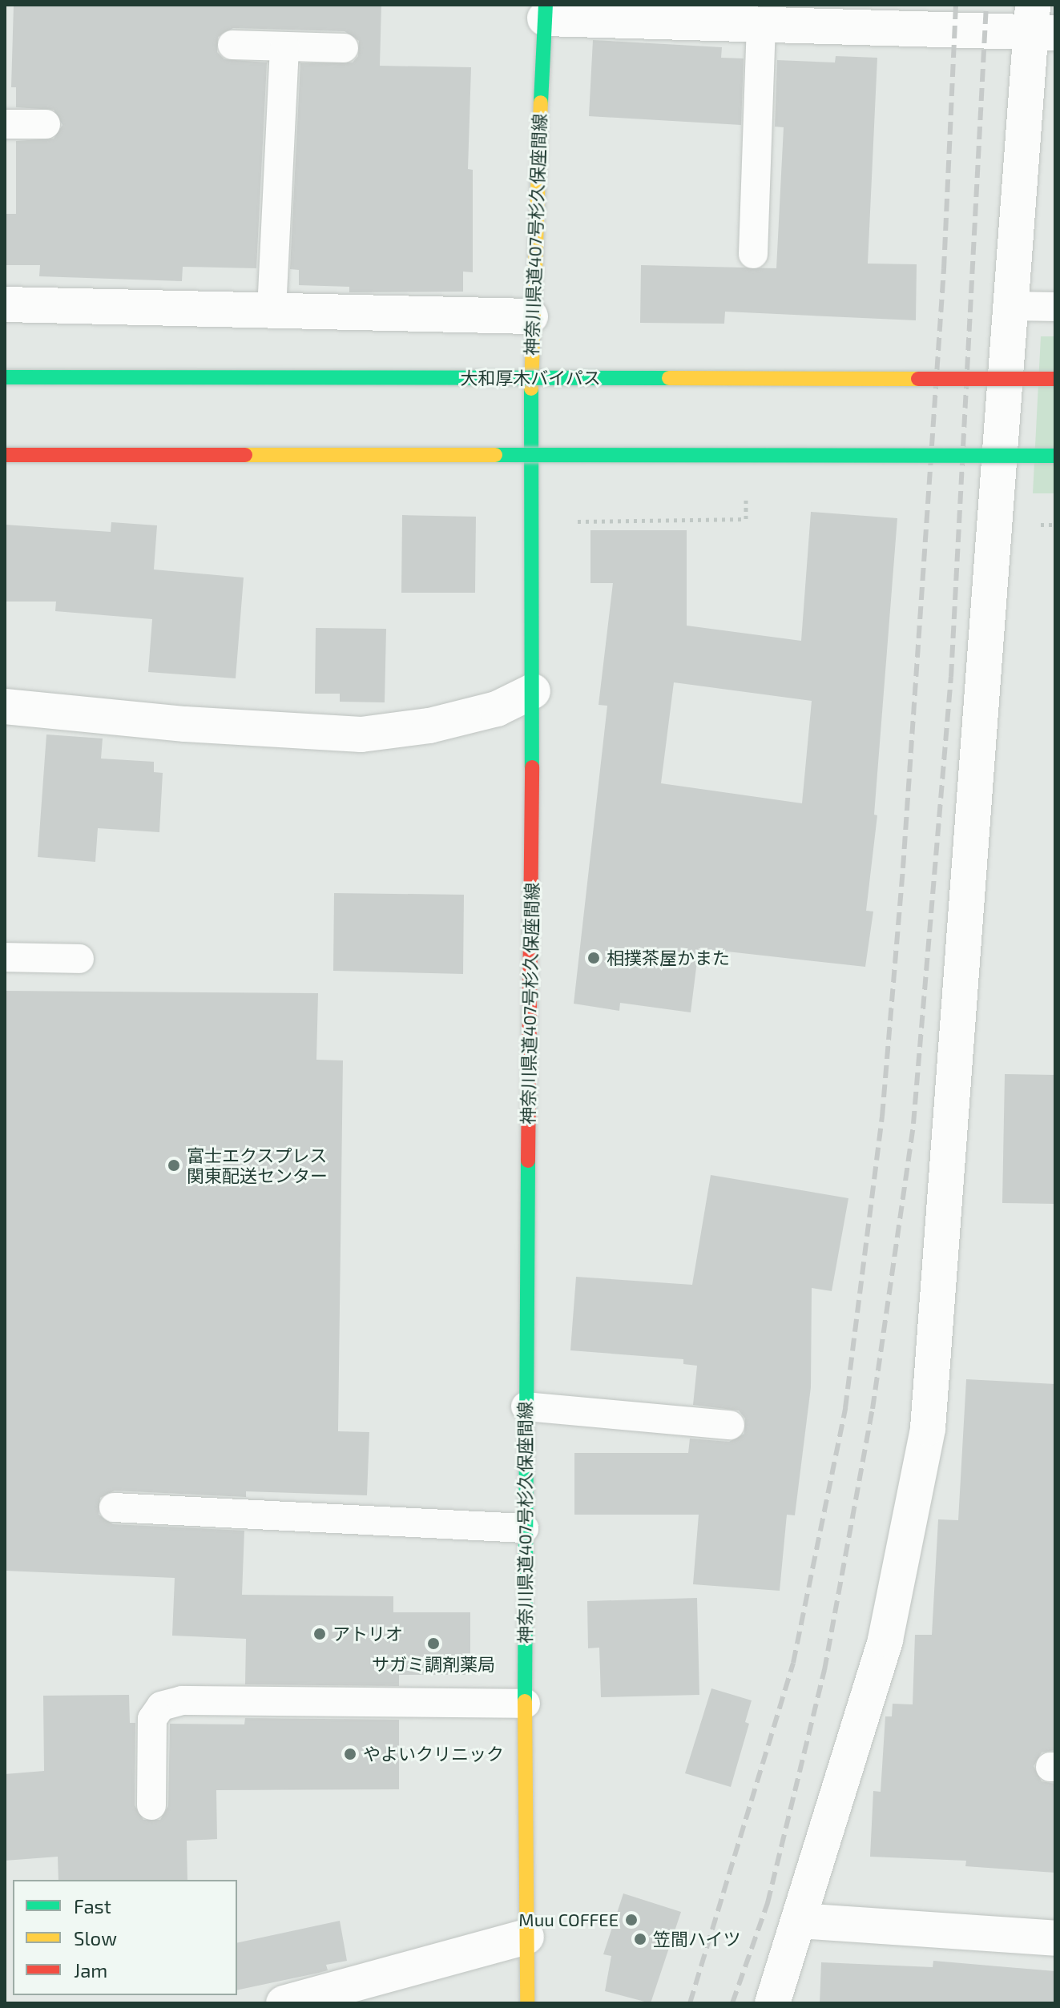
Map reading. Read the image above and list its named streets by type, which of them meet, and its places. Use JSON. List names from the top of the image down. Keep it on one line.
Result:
{"streets":{"main road":["神奈川県道407号杉久保座間線","大和厚木バイパス"]},"places":["相撲茶屋かまた","富士エクスプレス 関東配送センター","アトリオ","サガミ調剤薬局","やよいクリニック","Muu COFFEE","笠間ハイツ"],"legend":["Fast","Slow","Jam"]}
